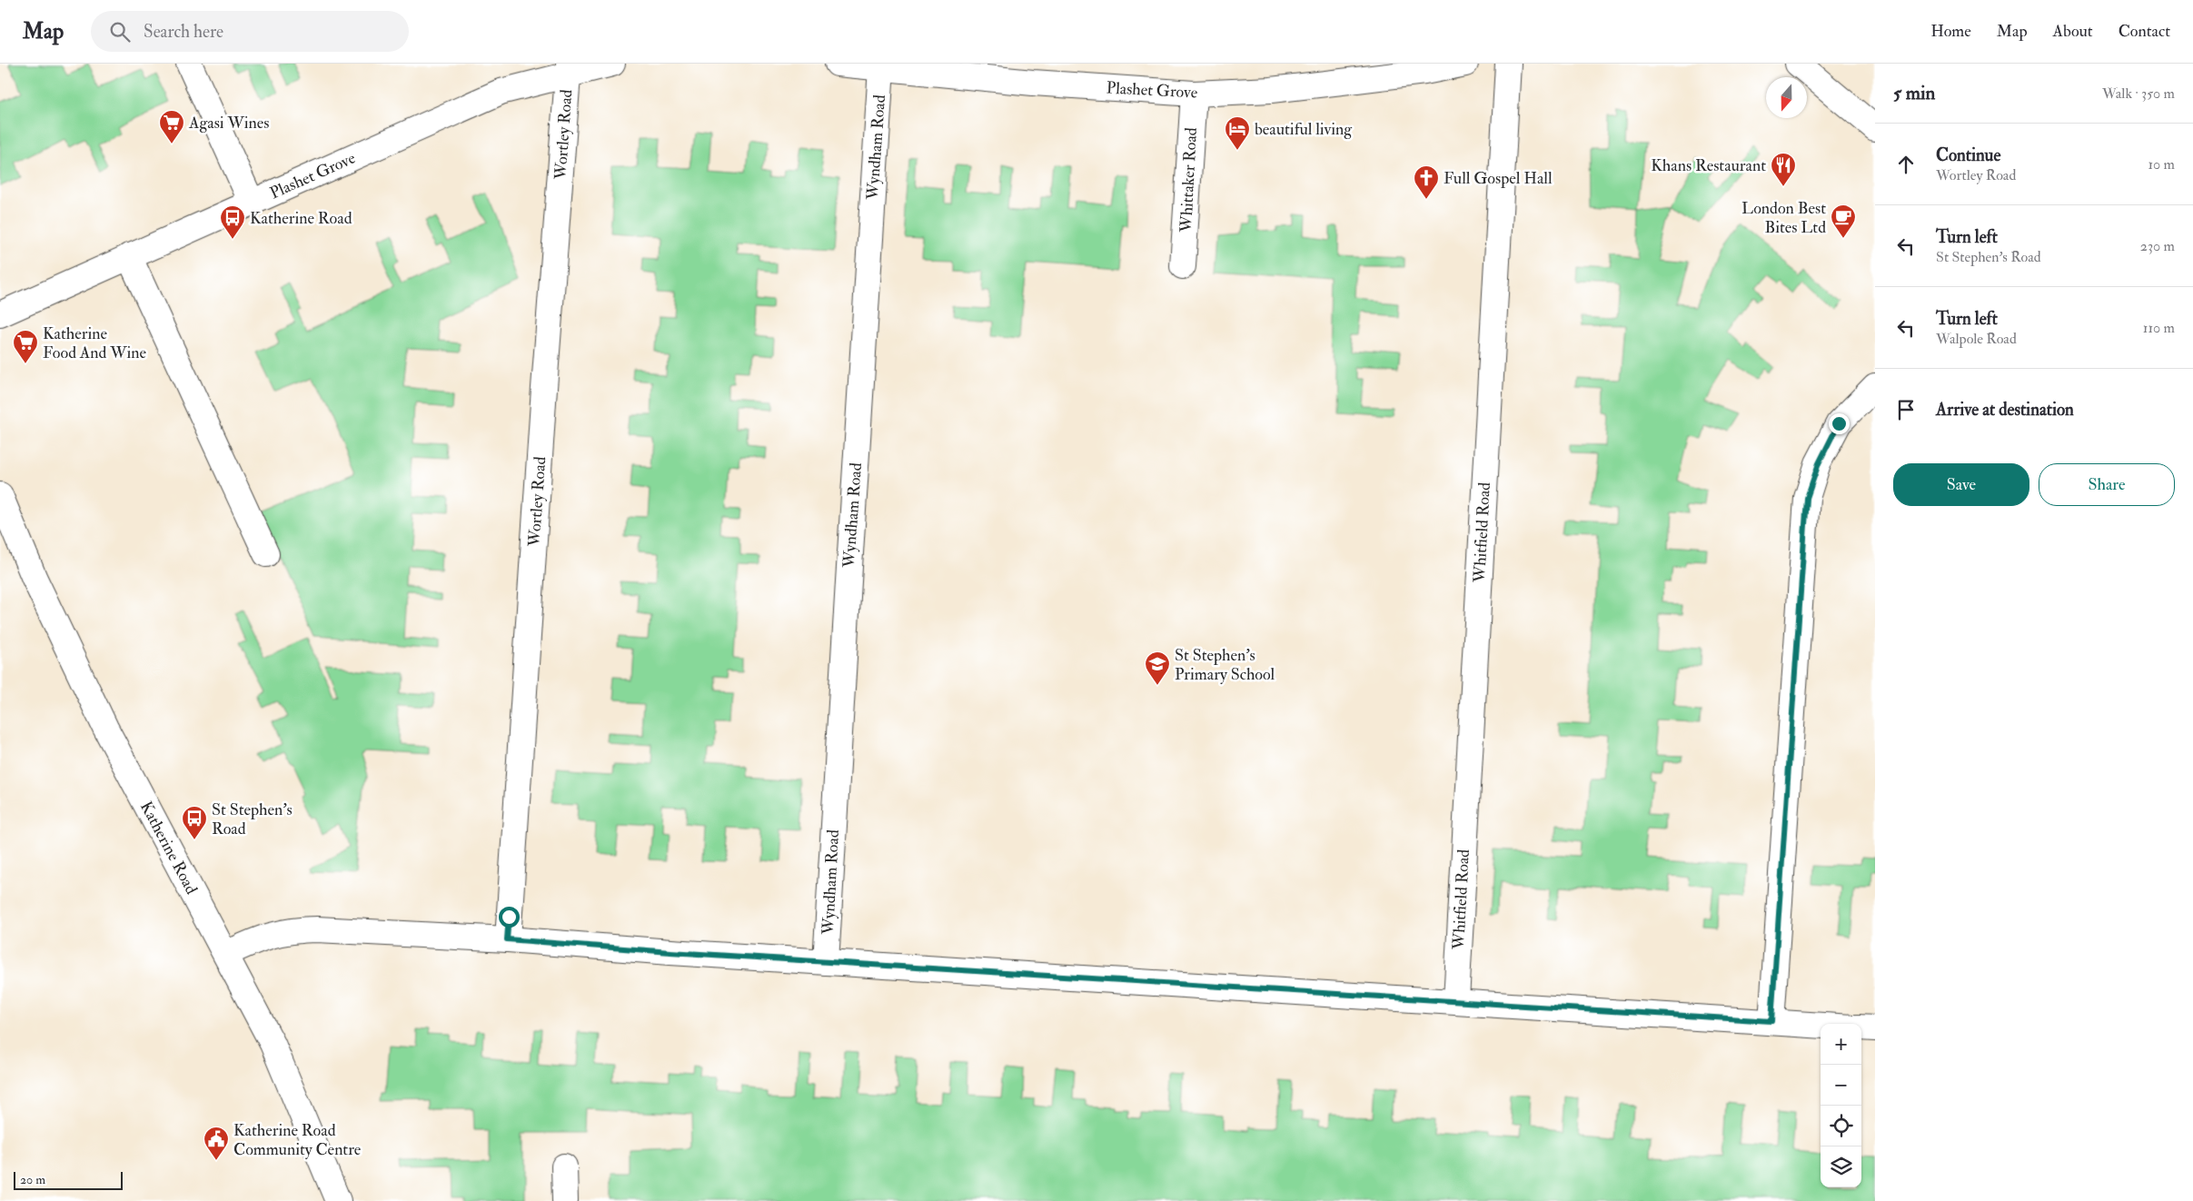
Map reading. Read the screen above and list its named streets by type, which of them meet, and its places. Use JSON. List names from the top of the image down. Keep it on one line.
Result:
{"streets":{"street":["Plashet Grove","Wortley Road","Wyndham Road","Whittaker Road","Whitfield Road","Katherine Road"]},"crossings":[["Plashet Grove","Wortley Road"],["Plashet Grove","Wyndham Road"],["Plashet Grove","Whittaker Road"]],"places":{"supermarket":["Agasi Wines","Katherine Food And Wine"],"hotel":["beautiful living"],"restaurant":["Khans Restaurant"],"church":["Full Gospel Hall"],"cafe":["London Best Bites Ltd"],"bus stop":["Katherine Road","St Stephen's Road"],"school or university":["St Stephen's Primary School"],"public building":["Katherine Road Community Centre"]},"scale_bar":"20 m","north":"bottom","page":{"header":"Map","search":"Search here","nav":["Home","Map","About","Contact"],"heading":["5 min","Walk · 350 m"],"list":[["Continue","Wortley Road","10 m"],["Turn left","St Stephen's Road","230 m"],["Turn left","Walpole Road","110 m"],"Arrive at destination"],"buttons":["Save","Share"],"map_buttons":["+","−"],"scale":"20 m"}}
